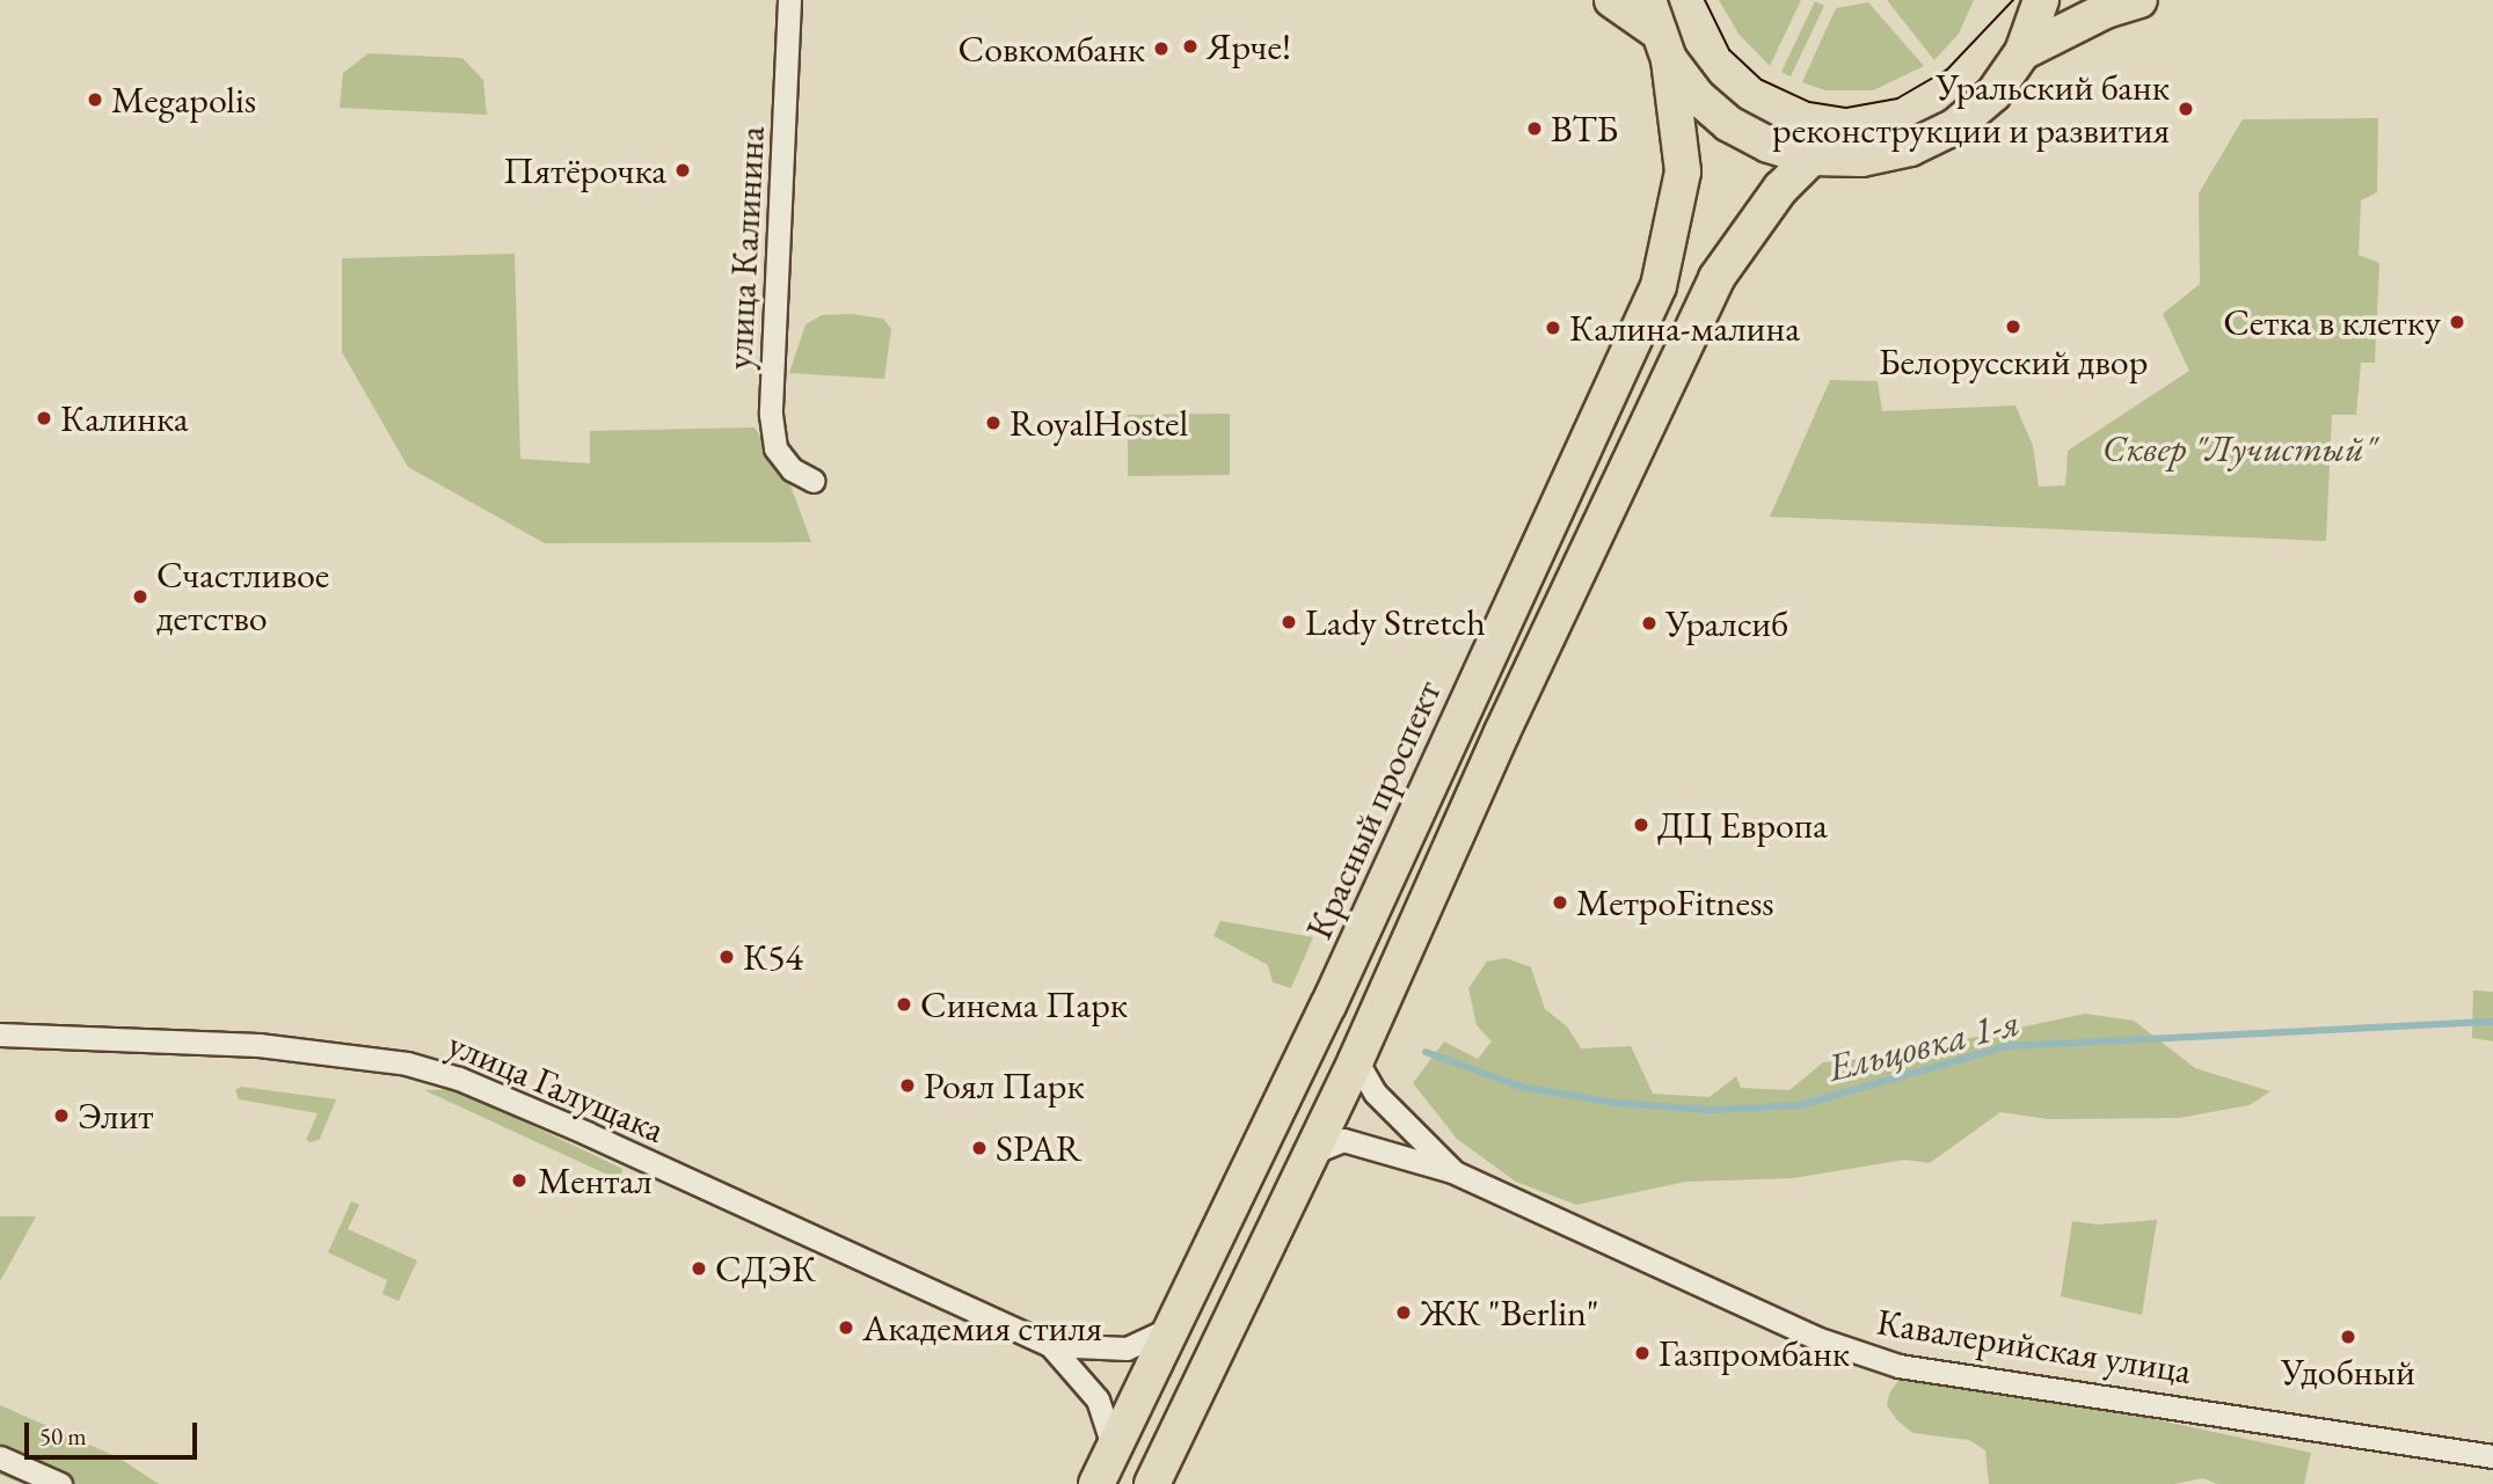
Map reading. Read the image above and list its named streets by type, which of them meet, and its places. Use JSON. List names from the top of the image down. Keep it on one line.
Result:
{"streets":{"main road":["Красный проспект"],"street":["улица Калинина","улица Галущака","Кавалерийская улица"]},"water":["Ельцовка 1-я"],"parks":["Сквер \"Лучистый\""],"places":["Ярче!","Совкомбанк","Megapolis","Уральский банк реконструкции и развития","ВТБ","Пятёрочка","Сетка в клетку","Белорусский двор","Калина-малина","Калинка","RoyalHostel","Счастливое детство","Lady Stretch","Уралсиб","ДЦ Европа","МетроFitness","К54","Синема Парк","Роял Парк","Элит","SPAR","Ментал","СДЭК","ЖК \"Berlin\"","Академия стиля","Удобный","Газпромбанк"],"scale_bar":"50 m"}
